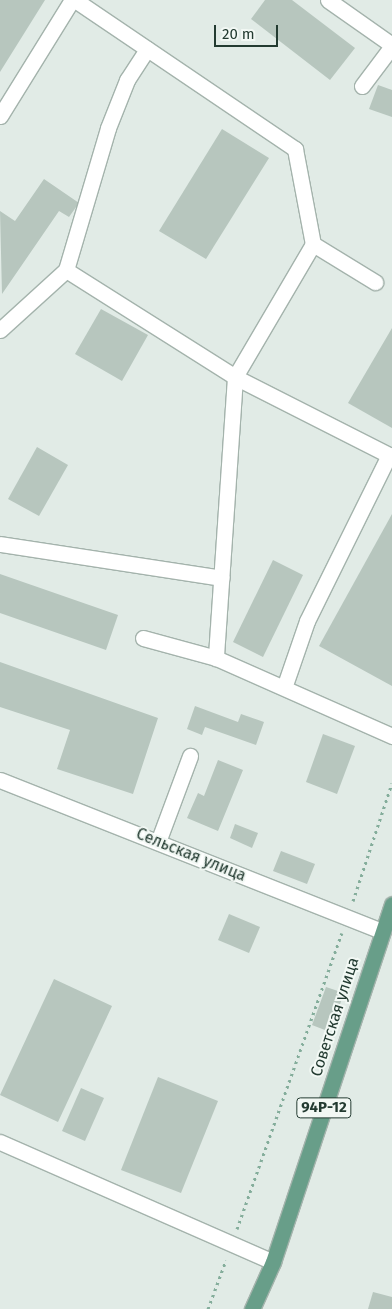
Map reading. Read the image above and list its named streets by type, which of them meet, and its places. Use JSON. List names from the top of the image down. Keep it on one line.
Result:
{"streets":{"main road":["Советская улица","94Р-12"],"street":["Сельская улица"]},"crossings":[["Сельская улица","Советская улица"]],"scale_bar":"20 m"}
